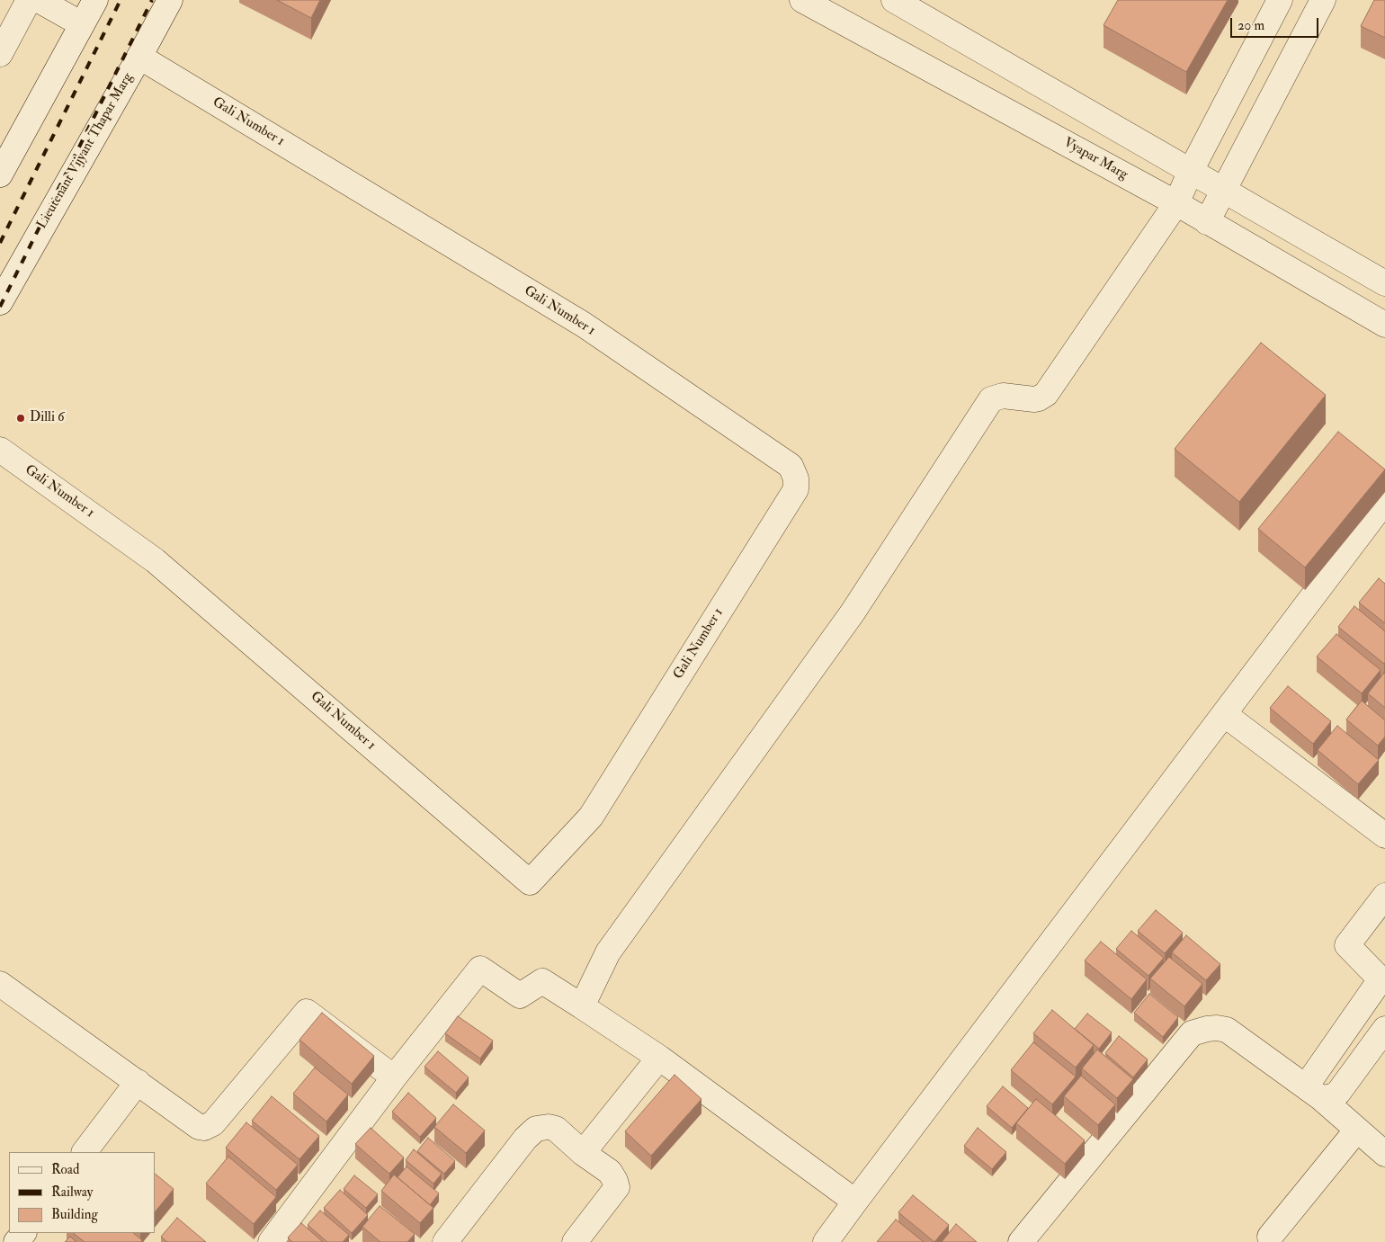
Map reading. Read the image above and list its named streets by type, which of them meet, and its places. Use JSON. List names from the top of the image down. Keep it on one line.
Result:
{"streets":{"street":["Gali Number 1","Lieutenant Vijyant Thapar Marg","Vyapar Marg"]},"crossings":[["Gali Number 1","Lieutenant Vijyant Thapar Marg"]],"places":["Dilli 6"],"legend":["Road","Railway","Building"],"scale_bar":"20 m"}
